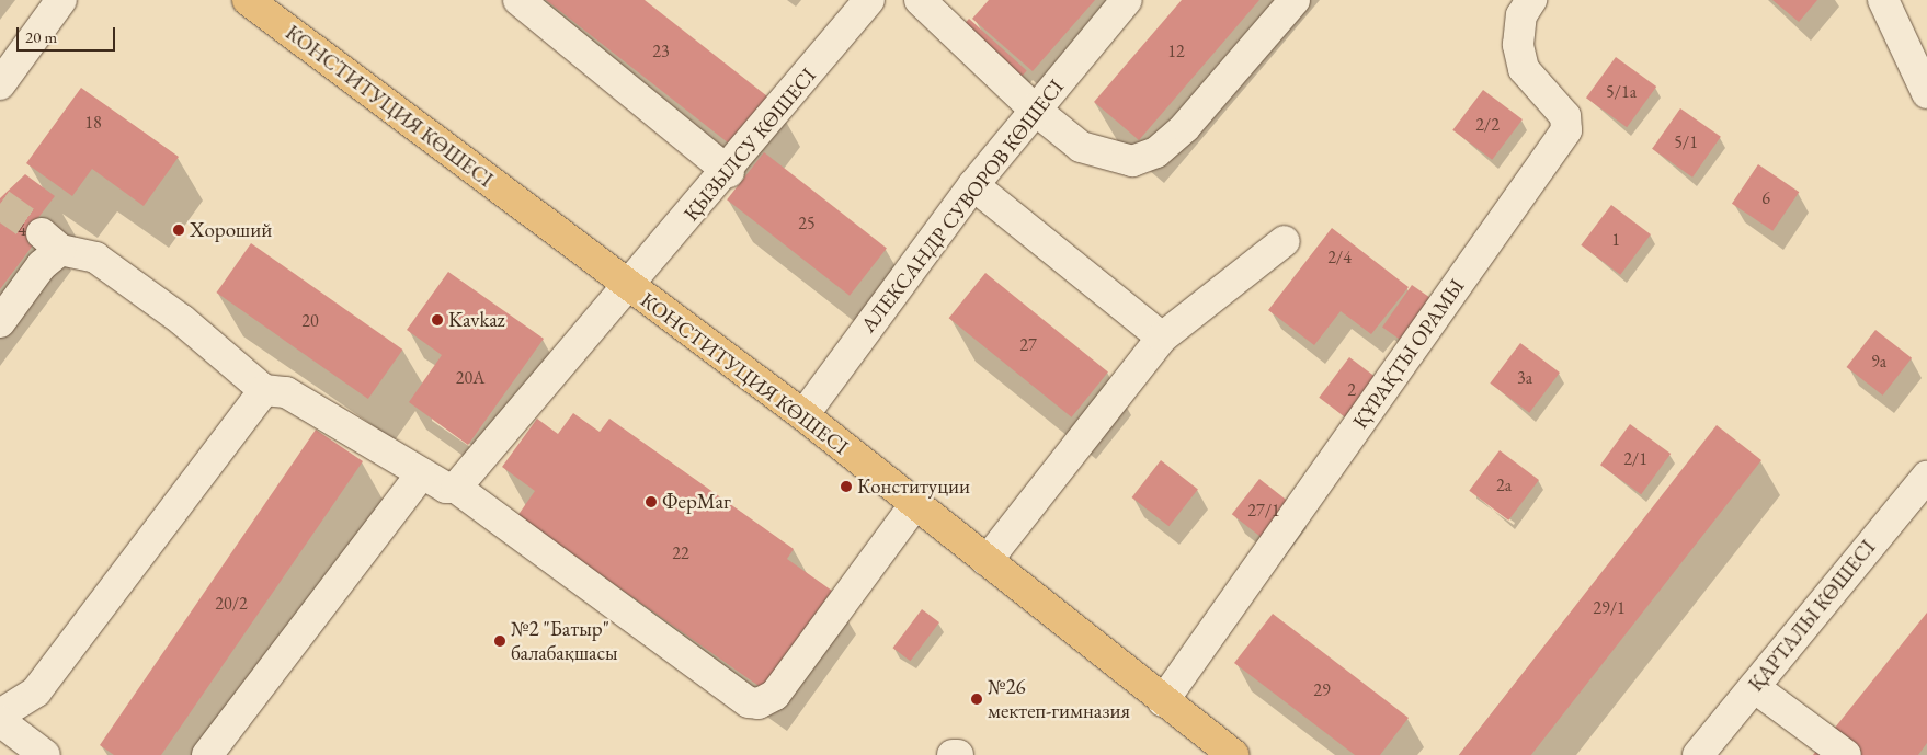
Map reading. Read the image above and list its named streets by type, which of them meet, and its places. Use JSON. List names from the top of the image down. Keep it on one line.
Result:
{"streets":{"main road":["КОНСТИТУЦИЯ КӨШЕСІ"],"street":["ҚЫЗЫЛСУ КӨШЕСІ","АЛЕКСАНДР СУВОРОВ КӨШЕСІ","ҚҰРАҚТЫ ОРАМЫ","ҚАРТАЛЫ КӨШЕСІ"]},"crossings":[["КОНСТИТУЦИЯ КӨШЕСІ","ҚЫЗЫЛСУ КӨШЕСІ"],["КОНСТИТУЦИЯ КӨШЕСІ","АЛЕКСАНДР СУВОРОВ КӨШЕСІ"],["КОНСТИТУЦИЯ КӨШЕСІ","ҚҰРАҚТЫ ОРАМЫ"]],"places":["Хороший","Kavkaz","Конституции","ФерМаг","№2 \"Батыр\" балабақшасы","№26 мектеп-гимназия"],"house_numbers":["23","12","5/1а","18","2/2","5/1","6","25","4","1","2/4","20","27","9а","20А","3а","2","2/1","2а","27/1","22","20/2","29/1","29"],"scale_bar":"20 m"}
